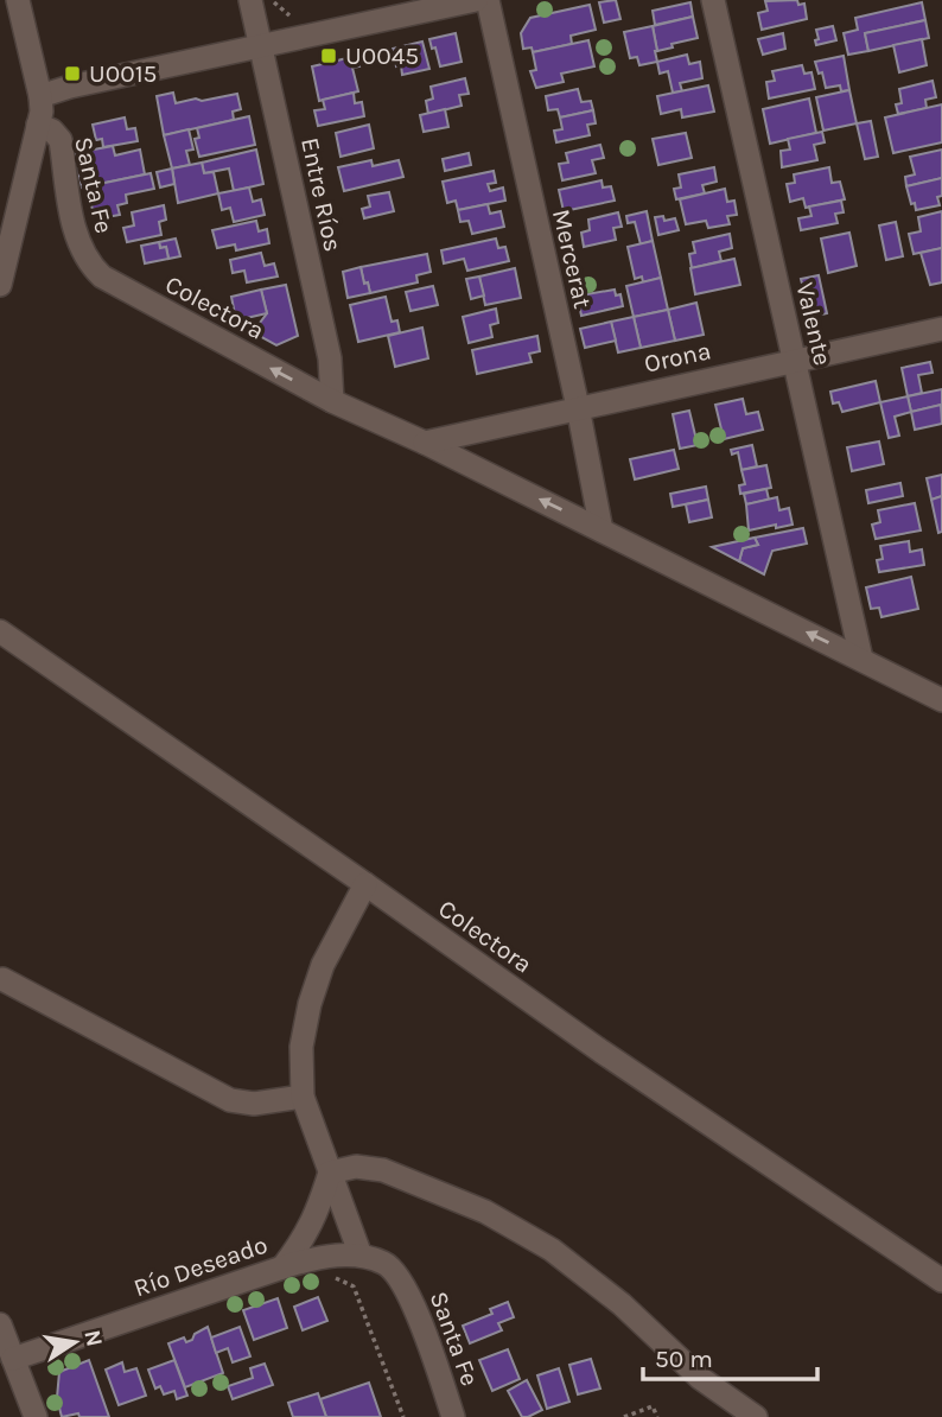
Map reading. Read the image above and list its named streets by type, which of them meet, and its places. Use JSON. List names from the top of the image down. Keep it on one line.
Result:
{"streets":{"street":["Santa Fe","Entre Ríos","Mercerat","Colectora","Valente","Orona","Río Deseado"]},"crossings":[["Santa Fe","Colectora"],["Santa Fe","Río Deseado"],["Entre Ríos","Colectora"],["Mercerat","Colectora"],["Mercerat","Orona"],["Colectora","Valente"],["Colectora","Orona"],["Valente","Orona"]],"one_way":["Colectora"],"places":{"transit":["U0045","U0015"]},"scale_bar":"50 m","north":"right"}
